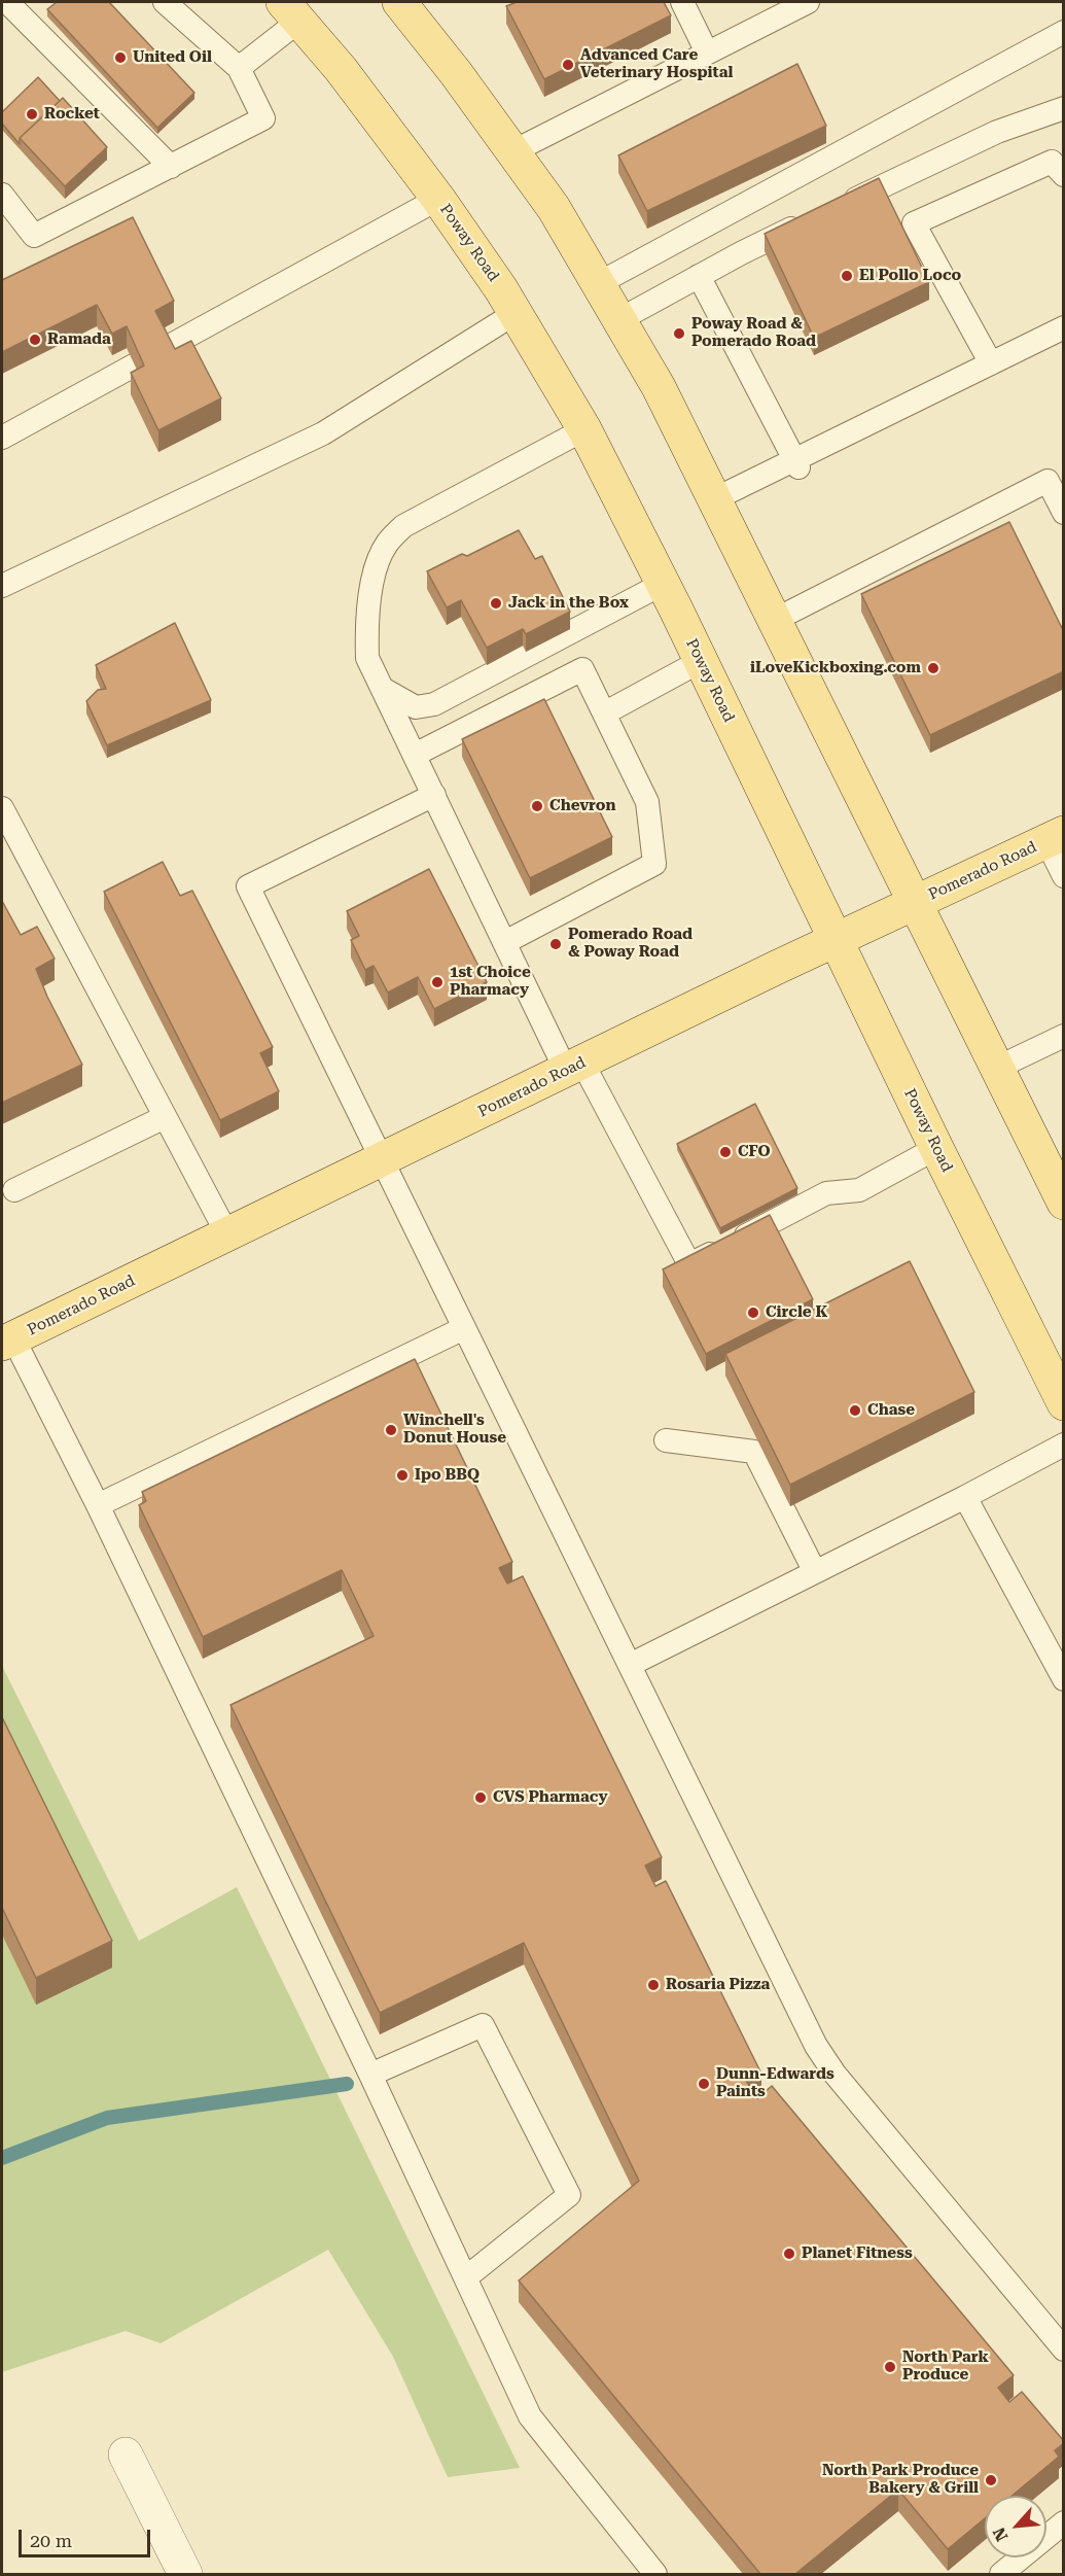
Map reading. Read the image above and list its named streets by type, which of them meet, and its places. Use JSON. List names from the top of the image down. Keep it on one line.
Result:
{"streets":{"main road":["Poway Road","Pomerado Road"]},"crossings":[["Poway Road","Pomerado Road"]],"places":["United Oil","Advanced Care Veterinary Hospital","Rocket","El Pollo Loco","Poway Road & Pomerado Road","Ramada","Jack in the Box","iLoveKickboxing.com","Chevron","Pomerado Road & Poway Road","1st Choice Pharmacy","CFO","Circle K","Chase","Winchell's Donut House","Ipo BBQ","CVS Pharmacy","Rosaria Pizza","Dunn-Edwards Paints","Planet Fitness","North Park Produce","North Park Produce Bakery & Grill"],"scale_bar":"20 m","north":"bottom left"}
